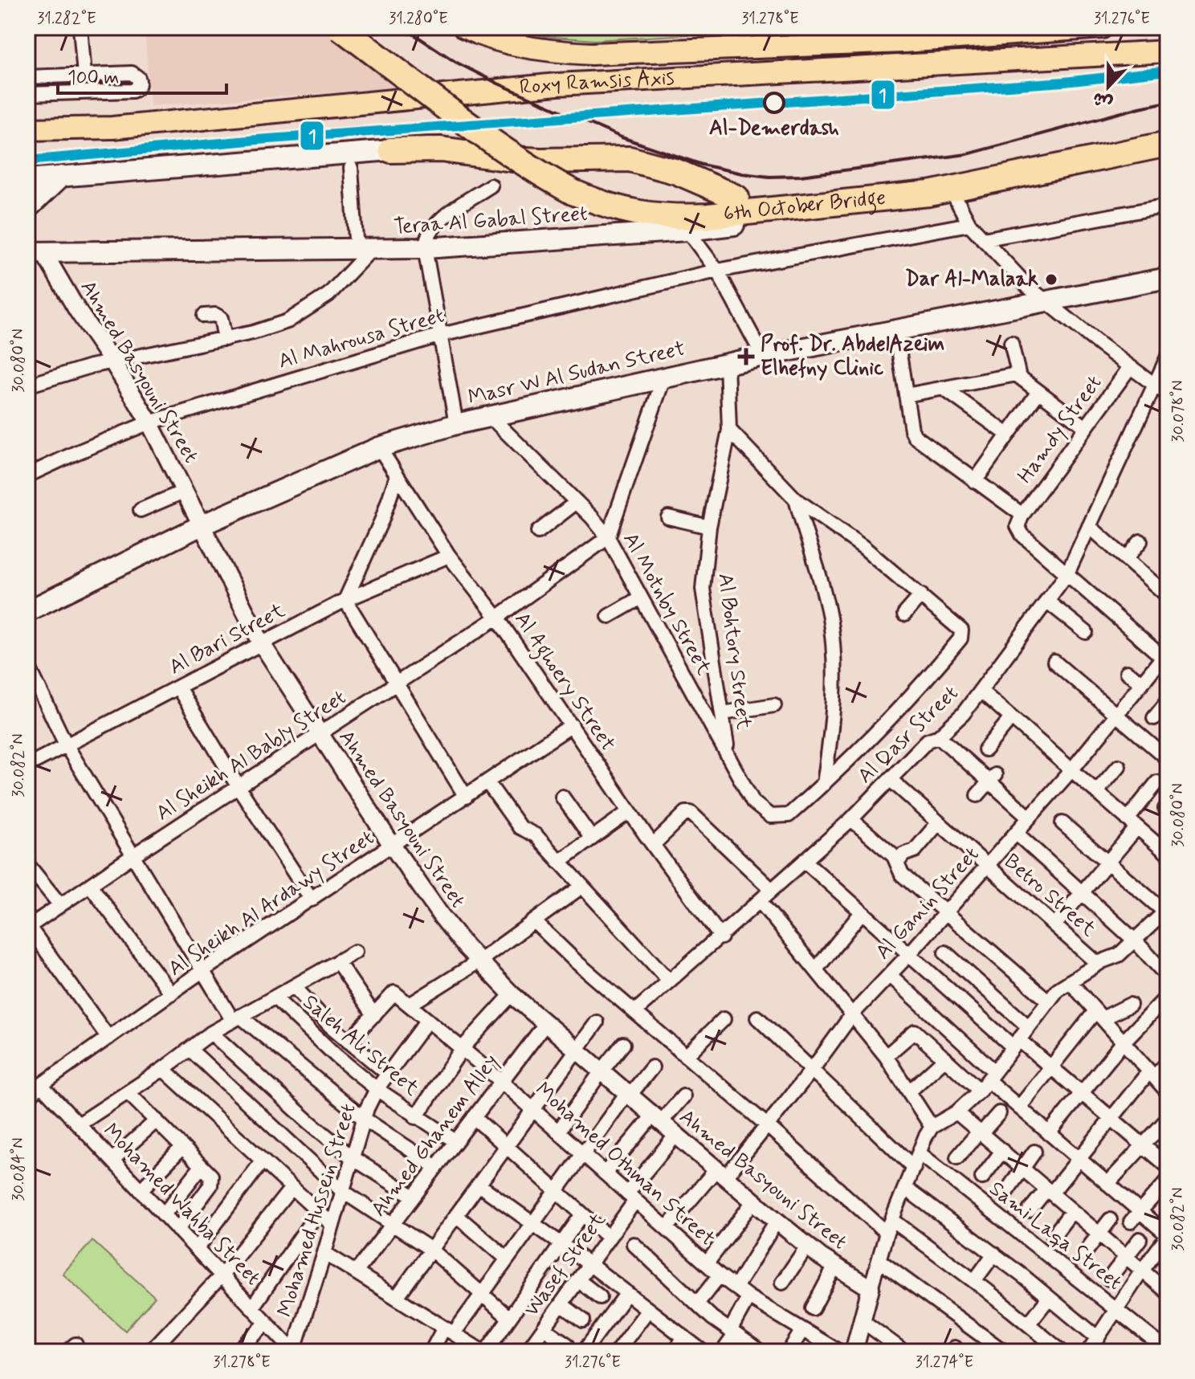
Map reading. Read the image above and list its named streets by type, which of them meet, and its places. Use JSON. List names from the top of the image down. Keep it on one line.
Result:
{"streets":{"highway":["6th October Bridge"],"main road":["Roxy Ramsis Axis","Teraa Al Gabal Street","Masr W Al Sudan Street"],"street":["Al Mahrousa Street","Ahmed Basyouni Street","Hamdy Street","Al Motnby Street","Al Bari Street","Al Bohtory Street","Al Aghoery Street","Al Qasr Street","Al Sheikh Al Bably Street","Betro Street","Al Sheikh Al Ardawy Street","Al Ganin Street","Saleh Ali Street","Ahmed Ghanem Alley","Mohamed Othman Street","Mohamed Wahba Street","Mohamed Hussein Street","Sami Laqa Street","Wasef Street"]},"crossings":[["Teraa Al Gabal Street","Ahmed Basyouni Street"],["Al Mahrousa Street","Ahmed Basyouni Street"],["Ahmed Basyouni Street","Masr W Al Sudan Street"],["Ahmed Basyouni Street","Al Bari Street"],["Ahmed Basyouni Street","Al Sheikh Al Bably Street"],["Ahmed Basyouni Street","Al Sheikh Al Ardawy Street"],["Ahmed Basyouni Street","Al Ganin Street"],["Ahmed Basyouni Street","Ahmed Ghanem Alley"],["Ahmed Basyouni Street","Wasef Street"],["Masr W Al Sudan Street","Al Motnby Street"],["Masr W Al Sudan Street","Al Bohtory Street"],["Masr W Al Sudan Street","Al Aghoery Street"],["Al Motnby Street","Al Bohtory Street"],["Al Motnby Street","Al Sheikh Al Bably Street"],["Al Bari Street","Al Aghoery Street"],["Al Aghoery Street","Al Qasr Street"],["Al Aghoery Street","Al Sheikh Al Bably Street"],["Al Aghoery Street","Al Sheikh Al Ardawy Street"],["Al Qasr Street","Betro Street"],["Betro Street","Al Ganin Street"],["Al Sheikh Al Ardawy Street","Mohamed Wahba Street"],["Al Ganin Street","Mohamed Othman Street"],["Saleh Ali Street","Ahmed Ghanem Alley"],["Saleh Ali Street","Mohamed Hussein Street"],["Ahmed Ghanem Alley","Mohamed Othman Street"],["Mohamed Othman Street","Mohamed Hussein Street"],["Mohamed Othman Street","Wasef Street"],["Mohamed Wahba Street","Mohamed Hussein Street"]],"places":{"other":["Al-Demerdash","Dar Al-Malaak"],"health":["Prof. Dr. AbdelAzeim Elhefny Clinic"]},"lines":["transit line 1"],"scale_bar":"100 m","north":"bottom","coordinates":["31.282°E","31.280°E","31.278°E","31.276°E","30.080°N","30.078°N","30.082°N","30.084°N","31.274°E"]}
